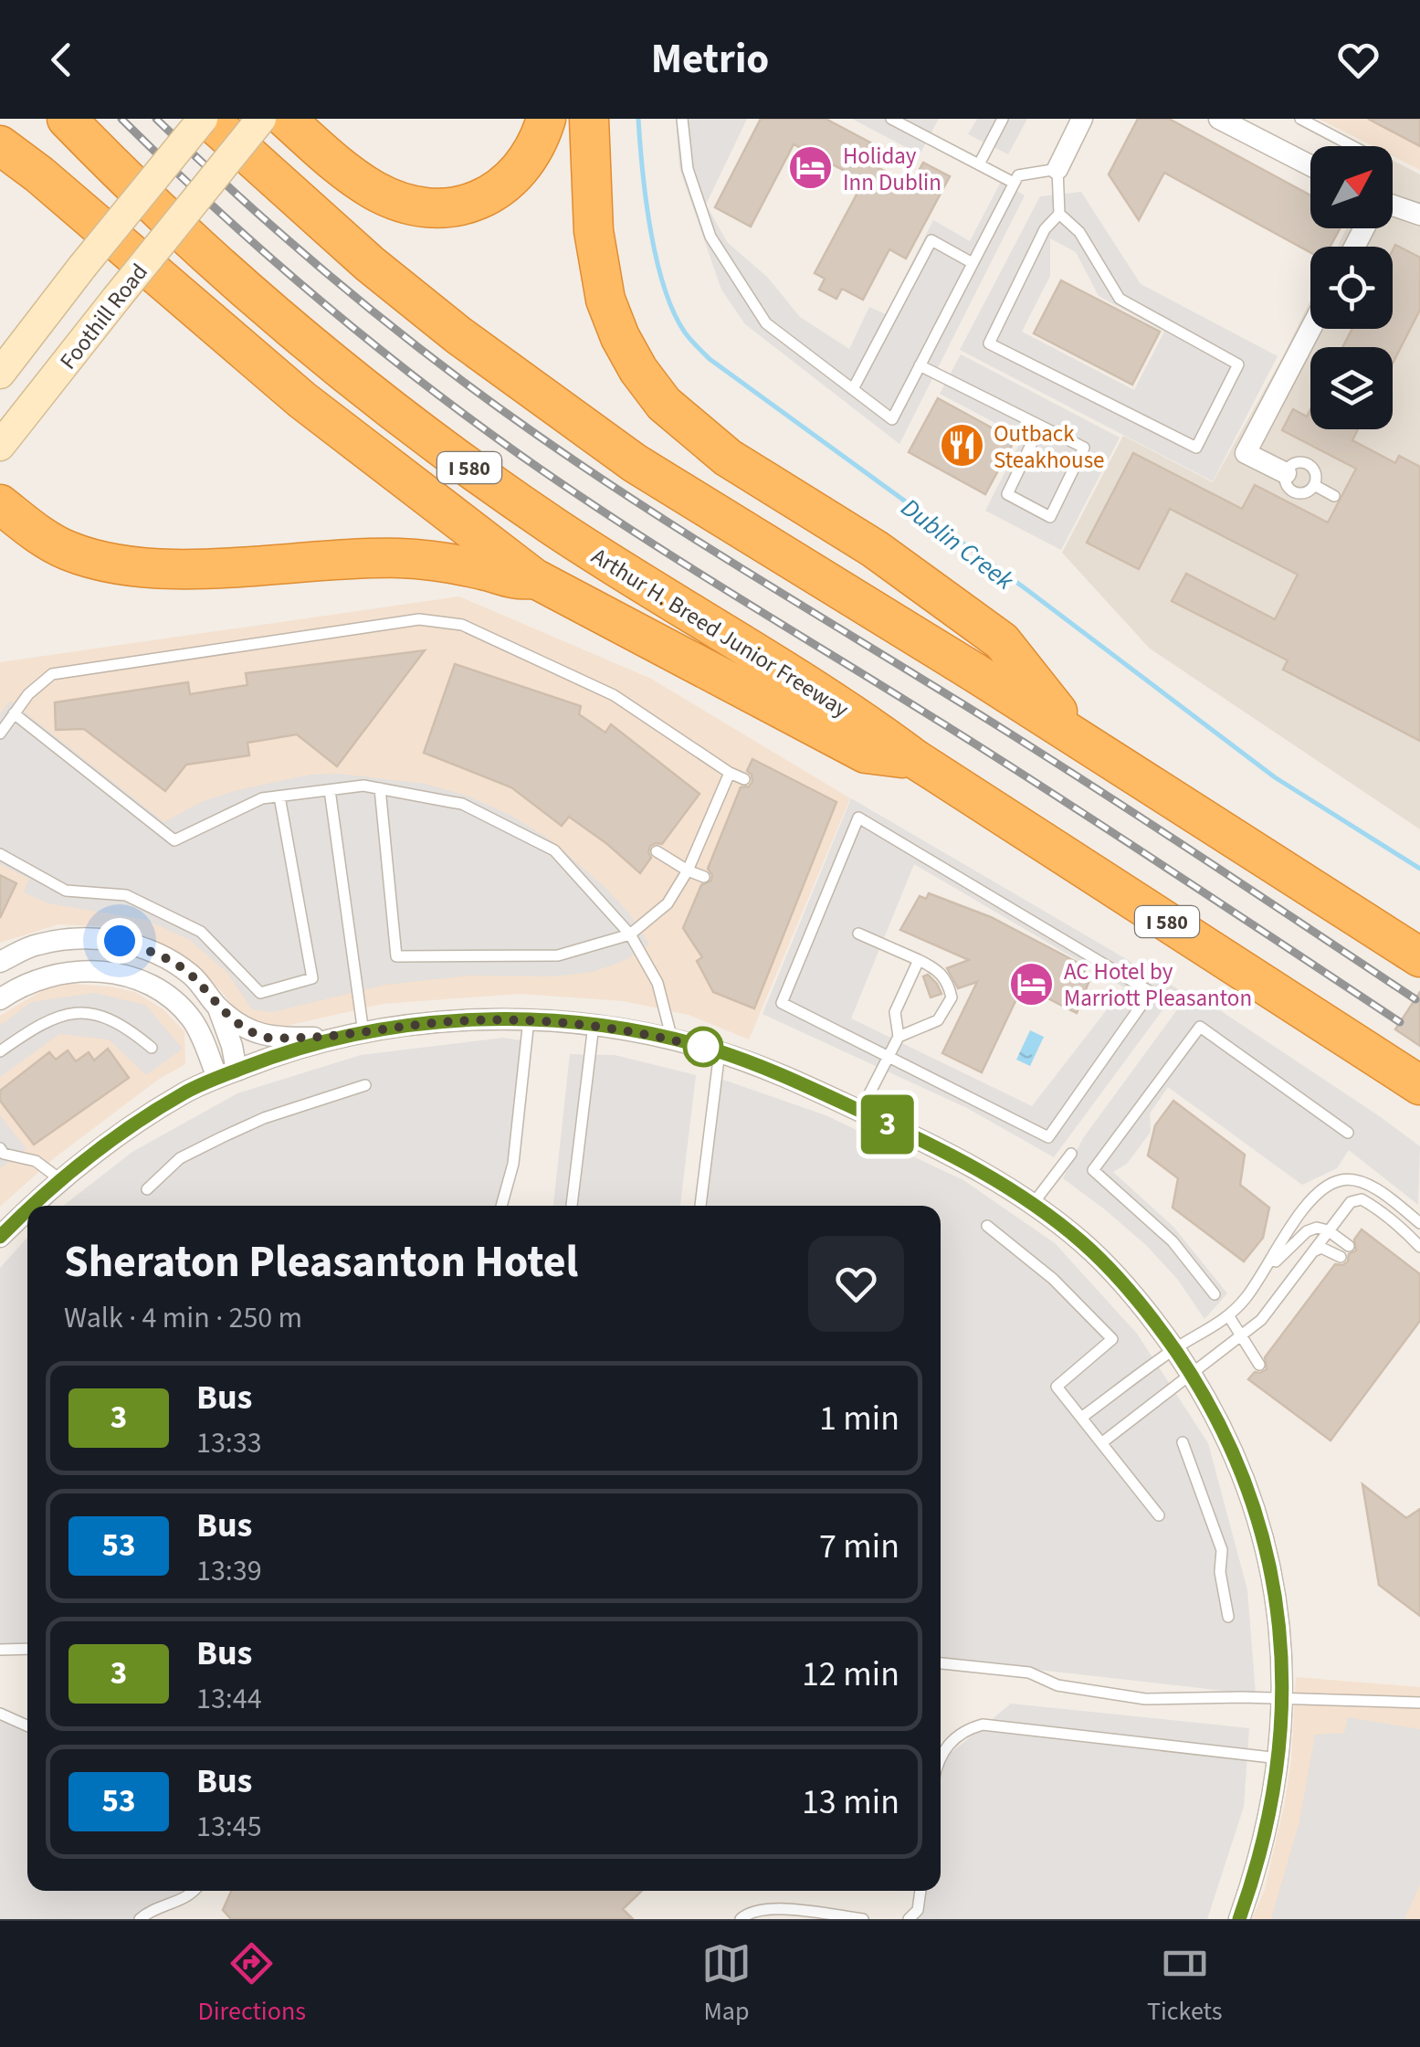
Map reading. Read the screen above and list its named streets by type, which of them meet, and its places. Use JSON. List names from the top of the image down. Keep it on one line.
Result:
{"streets":{"highway":["I 580","Arthur H. Breed Junior Freeway"],"main road":["Foothill Road"]},"water":["Dublin Creek"],"places":{"hotel":["Holiday Inn Dublin","AC Hotel by Marriott Pleasanton"],"restaurant":["Outback Steakhouse"]},"lines":["bus line 3"],"north":"top right","page":{"header":"Metrio","on_map":"3","heading":["Sheraton Pleasanton Hotel","Walk · 4 min · 250 m"],"list":[{"mark":"3","name":"Bus","note":"13:33","value":"1 min"},{"mark":"53","name":"Bus","note":"13:39","value":"7 min"},{"mark":"3","name":"Bus","note":"13:44","value":"12 min"},{"mark":"53","name":"Bus","note":"13:45","value":"13 min"}],"tabs":["Directions","Map","Tickets"]}}
